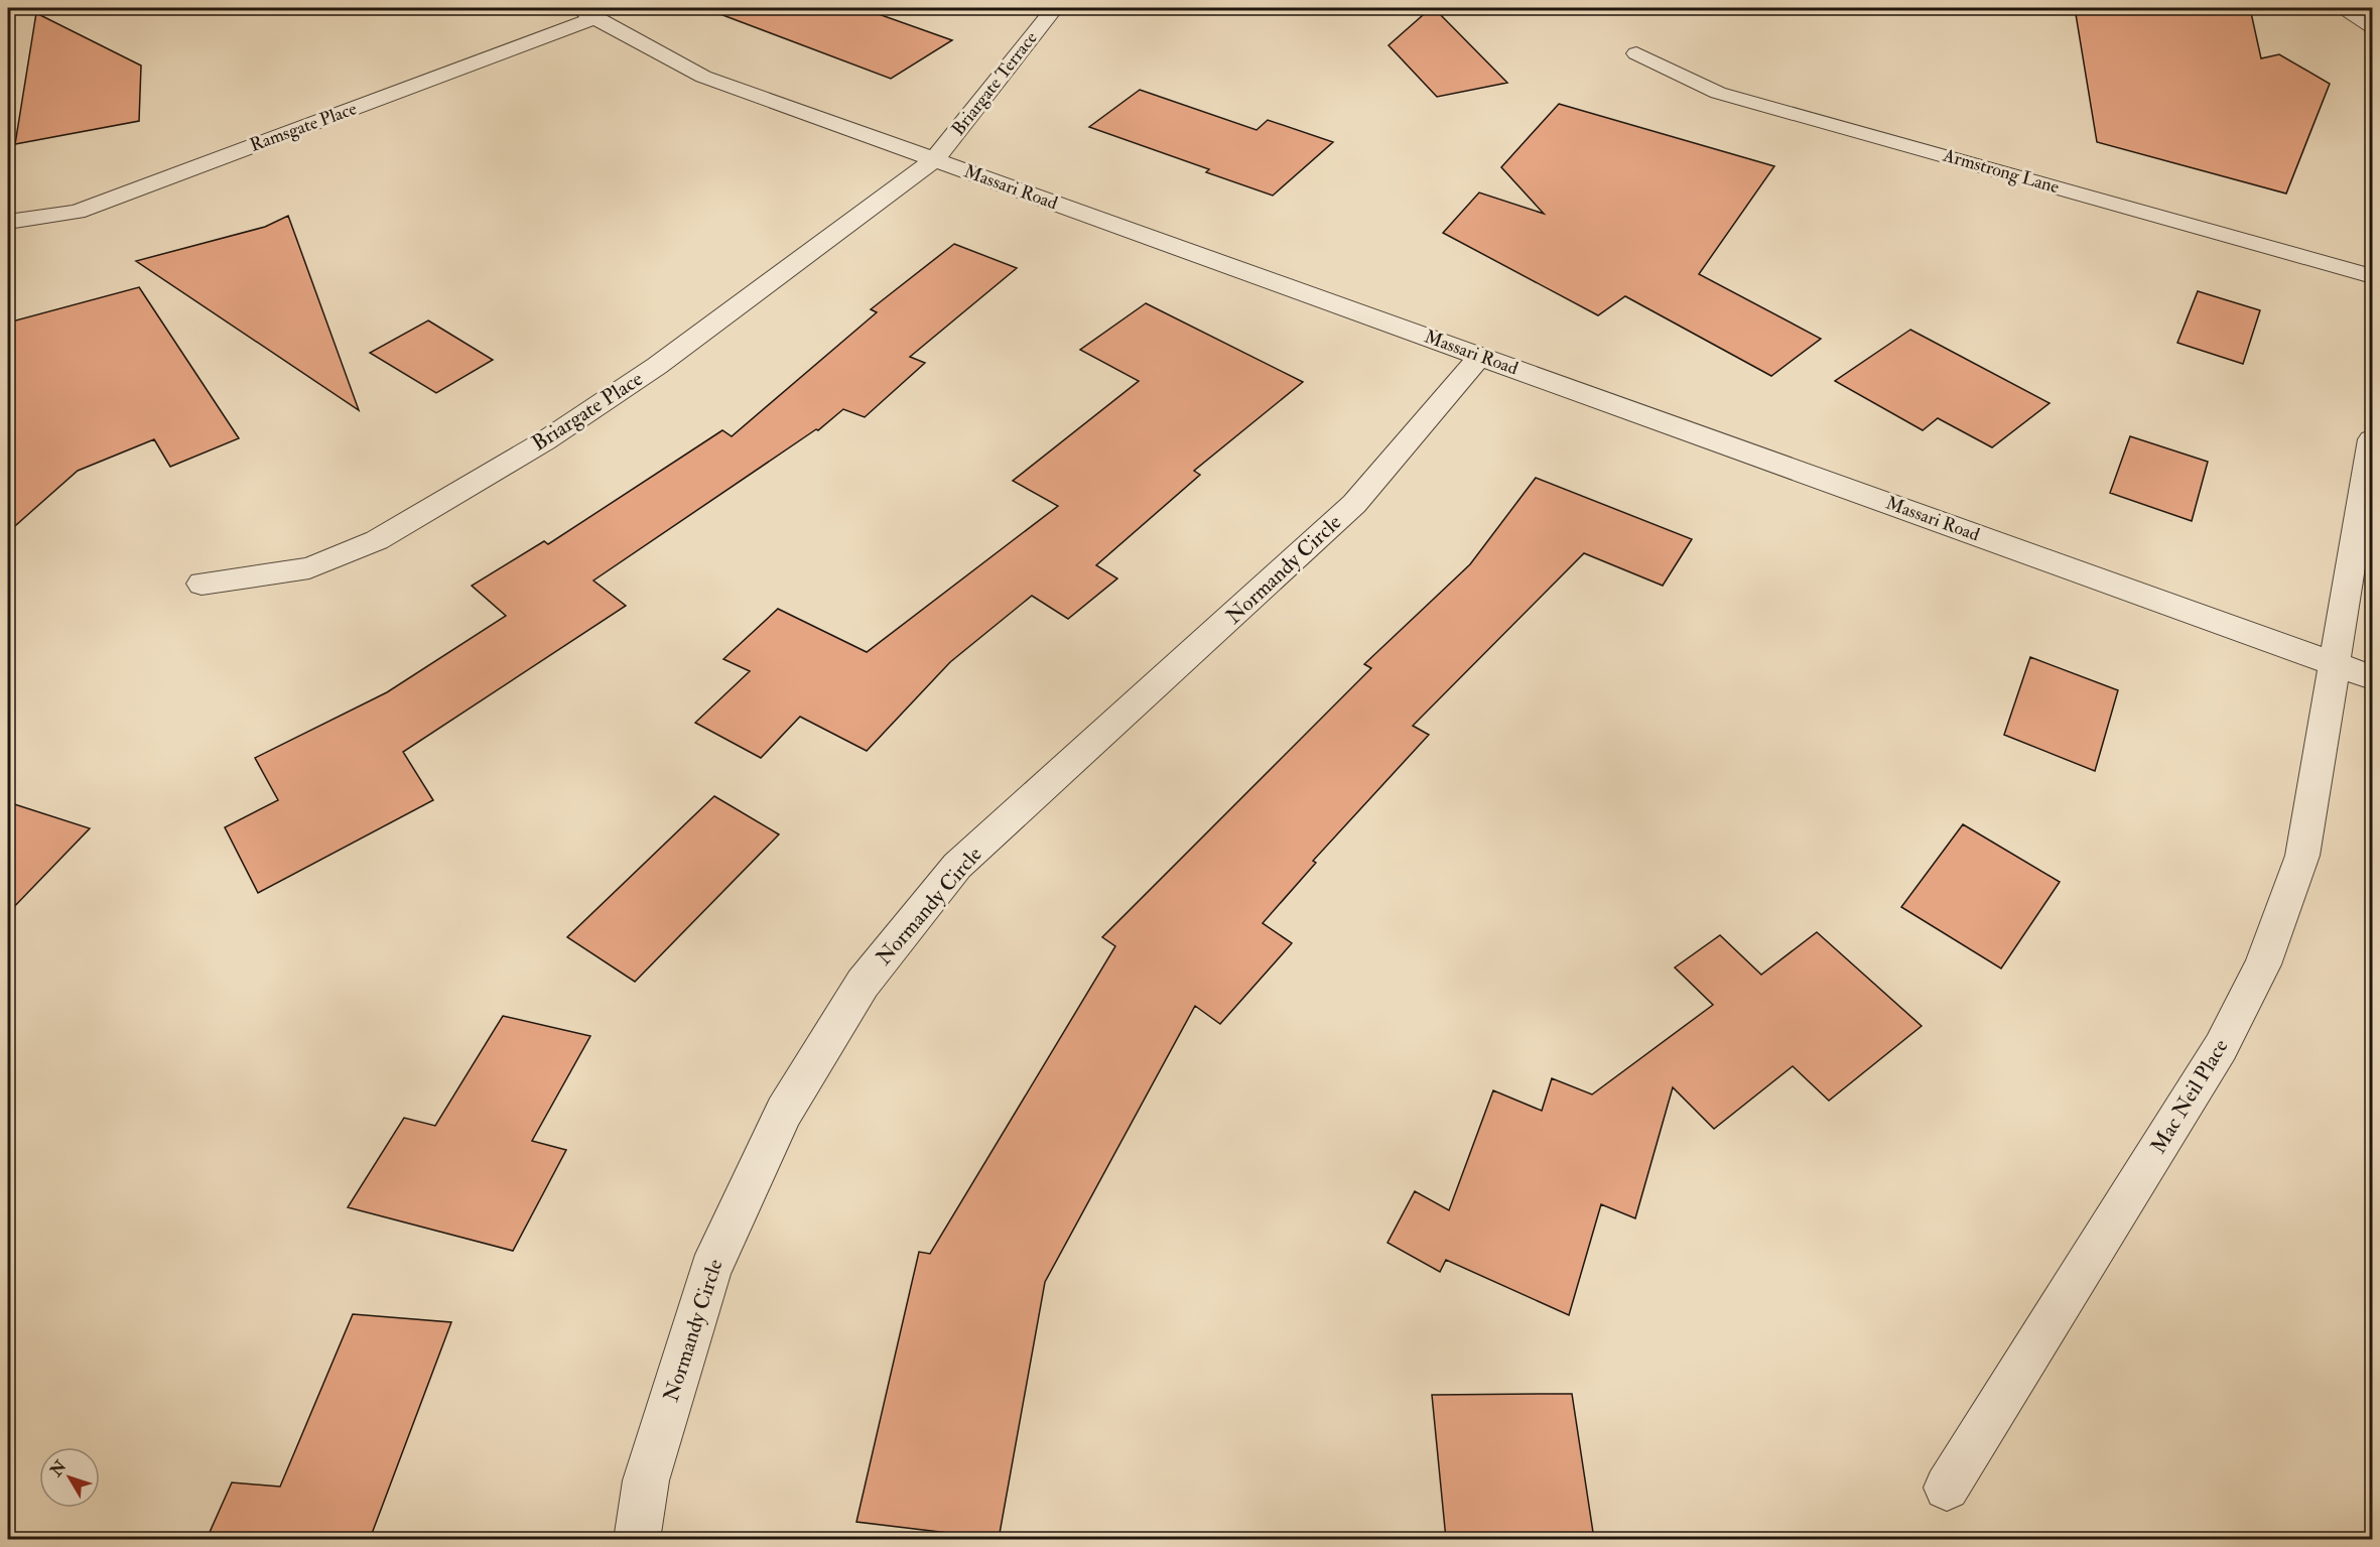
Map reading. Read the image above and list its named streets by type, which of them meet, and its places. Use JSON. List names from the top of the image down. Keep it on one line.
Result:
{"streets":{"street":["Briargate Terrace","Ramsgate Place","Armstrong Lane","Massari Road","Briargate Place","Normandy Circle","Mac Neil Place"]},"crossings":[["Briargate Terrace","Massari Road"],["Briargate Terrace","Briargate Place"],["Ramsgate Place","Massari Road"],["Massari Road","Briargate Place"],["Massari Road","Normandy Circle"],["Massari Road","Mac Neil Place"]],"north":"top left"}
